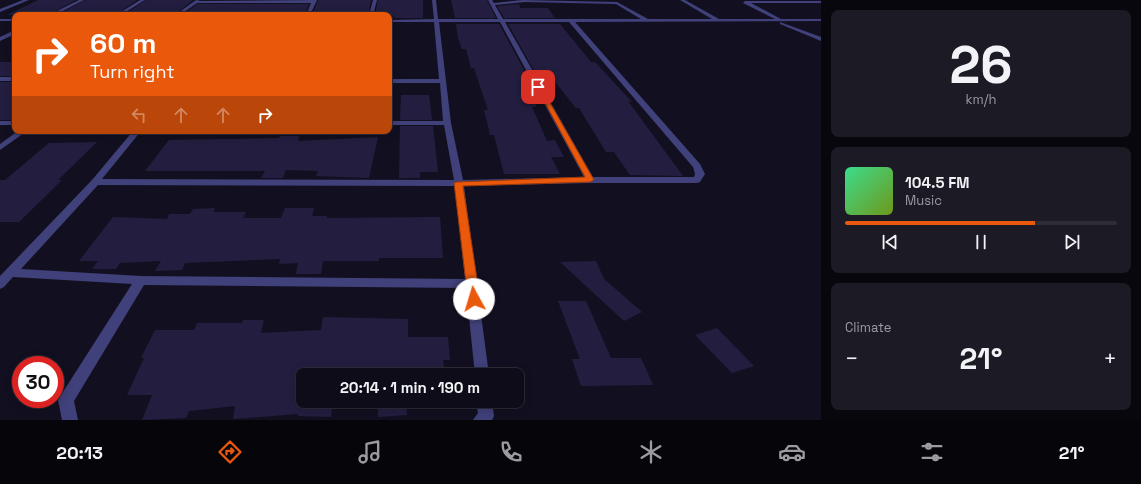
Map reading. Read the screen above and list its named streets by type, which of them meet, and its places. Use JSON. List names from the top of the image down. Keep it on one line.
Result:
{"page":{"tile":[["26","km/h"],"Climate"],"turn":["60 m","Turn right"],"song":["104.5 FM","Music"],"heat":["−","21°","+"],"limit":"30","trip":"20:14 · 1 min · 190 m","tabs":["20:13","21°"]}}
